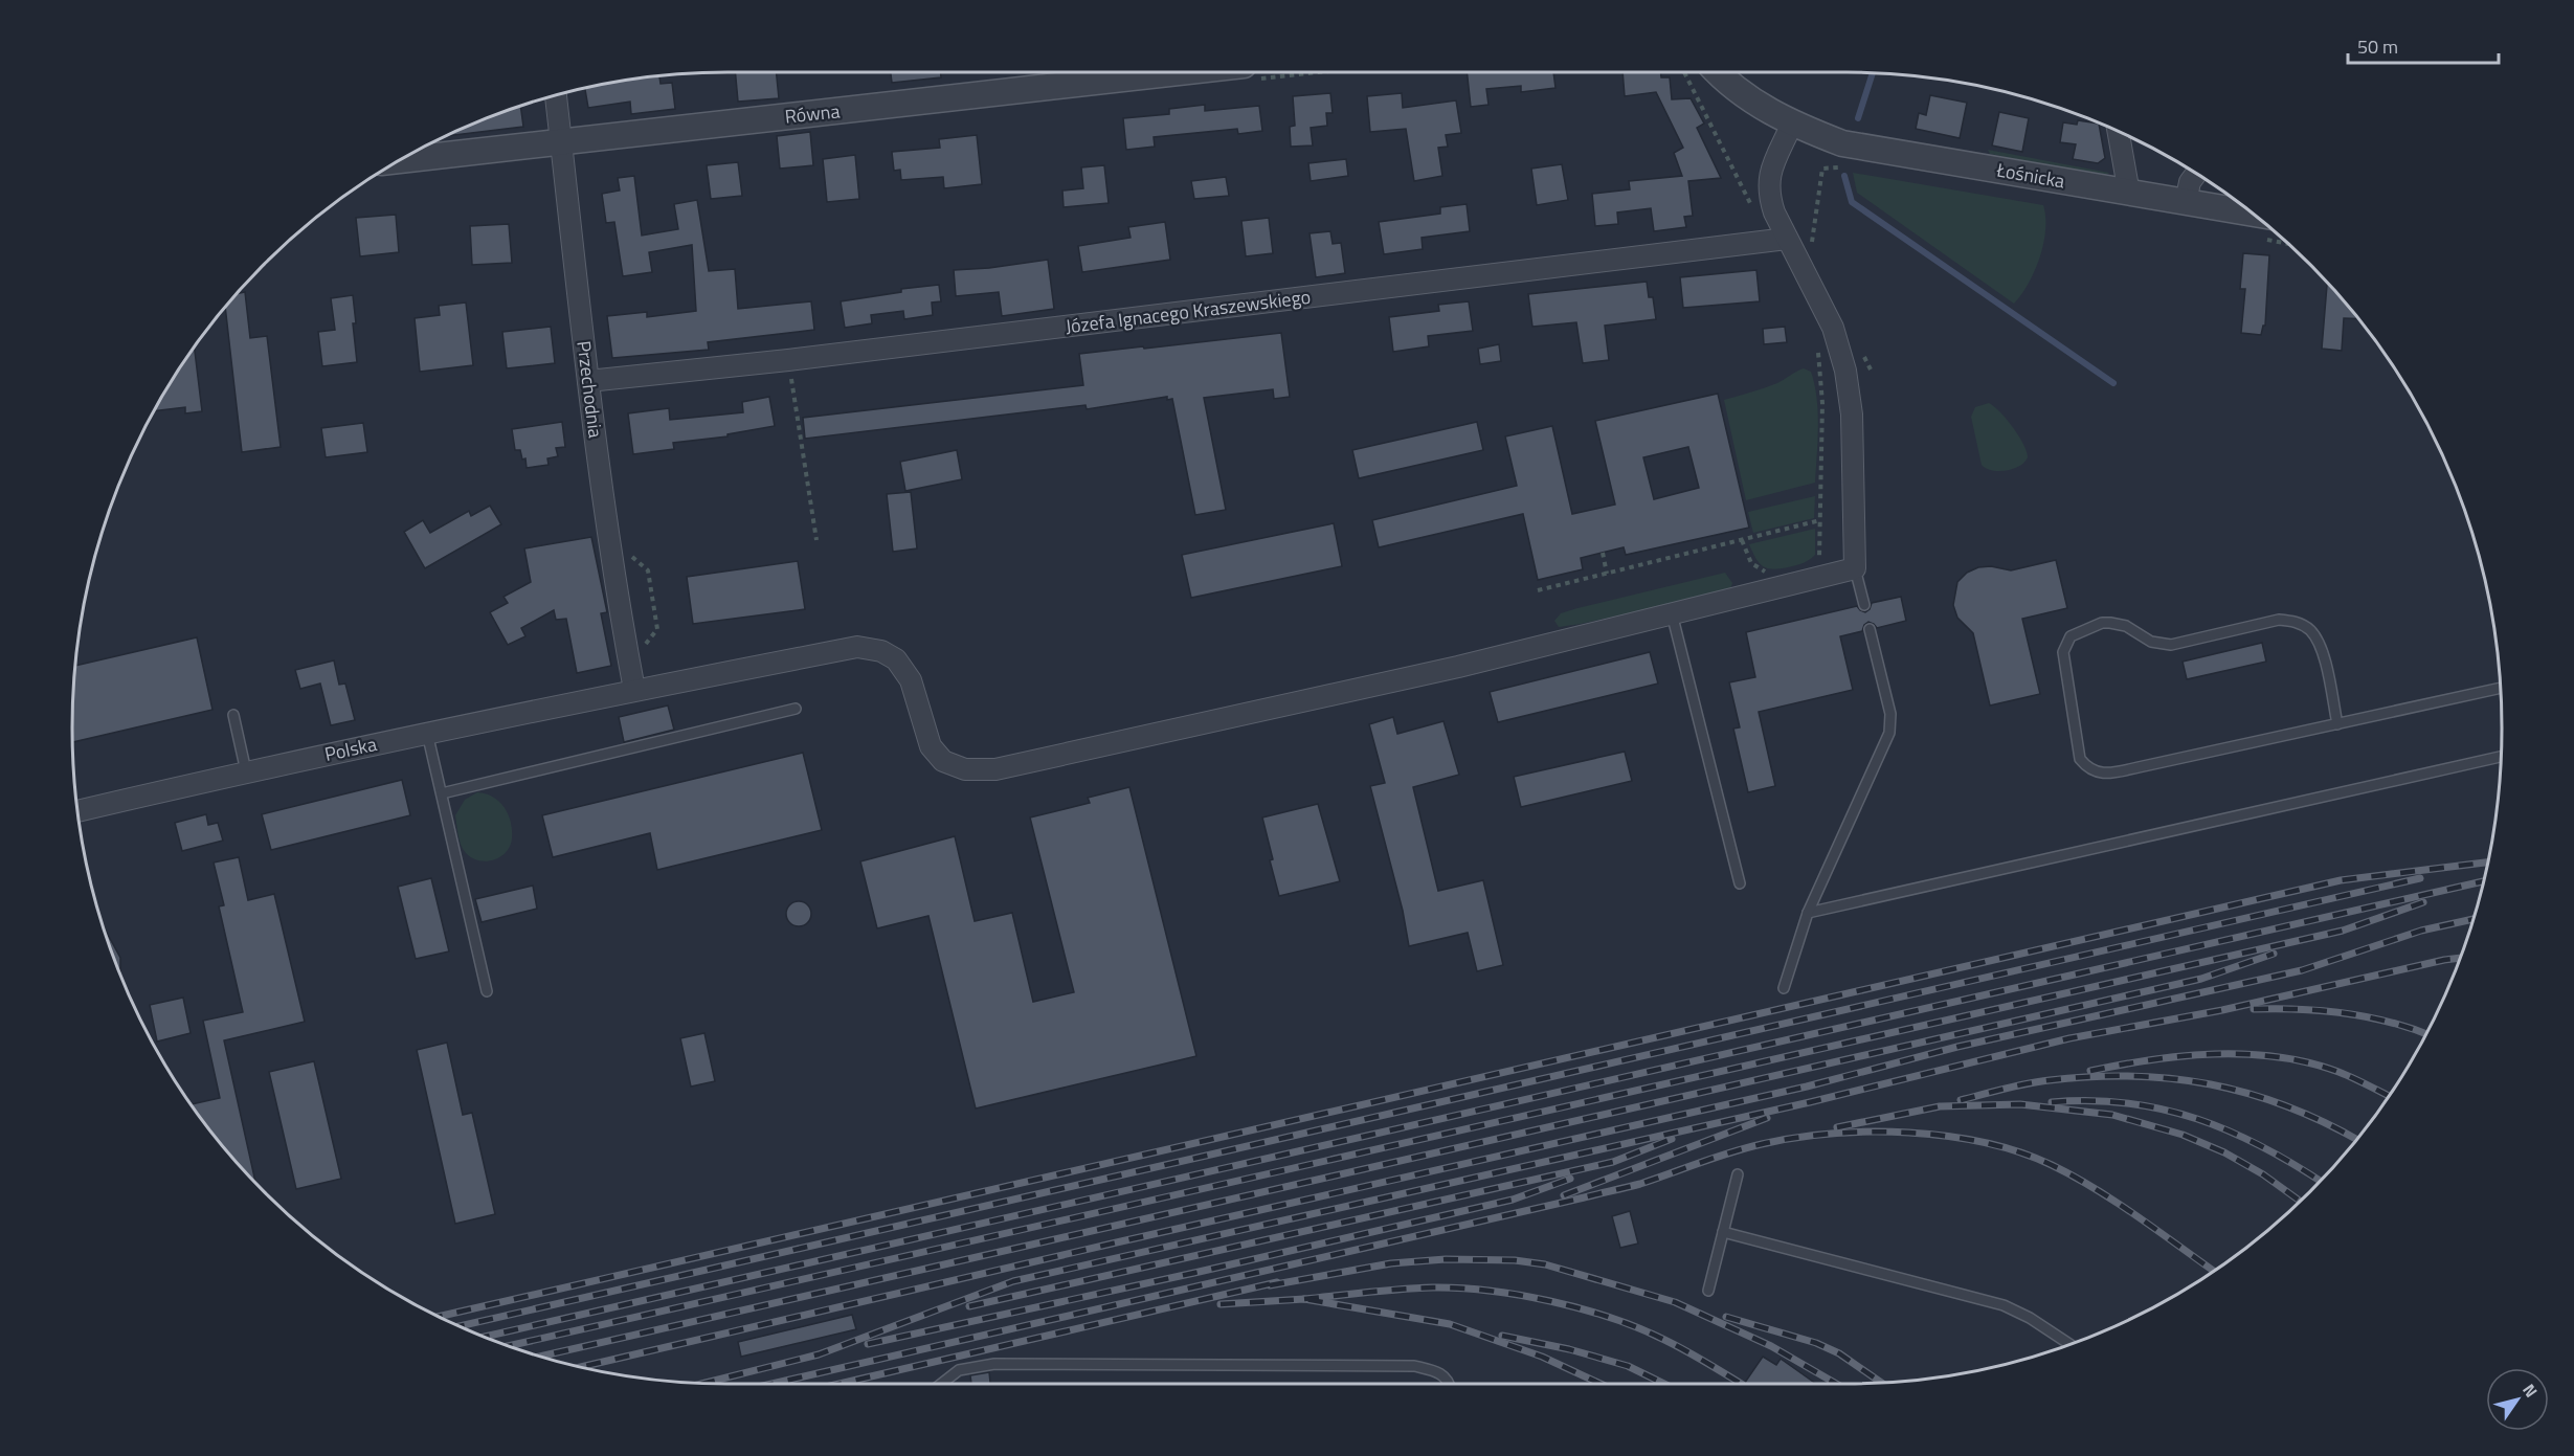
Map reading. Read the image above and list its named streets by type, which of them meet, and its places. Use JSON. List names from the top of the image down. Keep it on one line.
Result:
{"streets":{"street":["Równa","Łośnicka","Józefa Ignacego Kraszewskiego","Przechodnia","Polska"]},"crossings":[["Równa","Przechodnia"],["Józefa Ignacego Kraszewskiego","Przechodnia"],["Przechodnia","Polska"]],"scale_bar":"50 m","north":"top right"}
